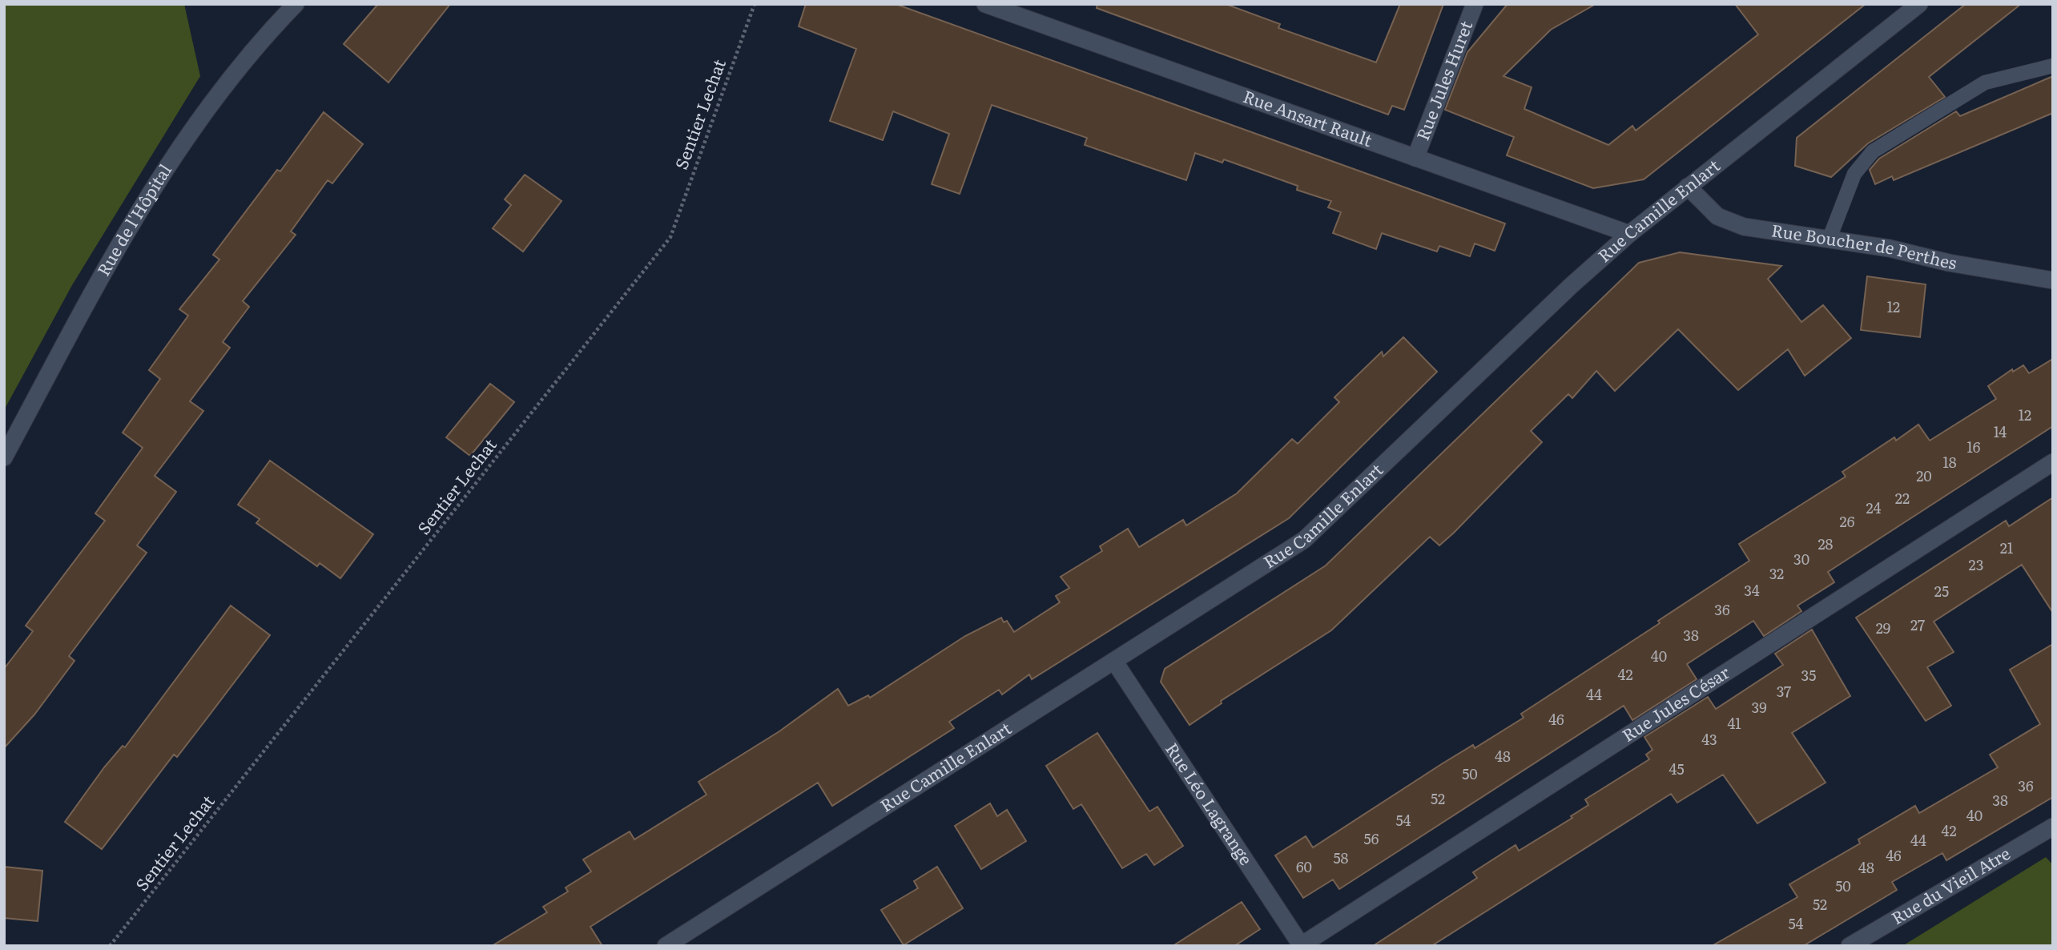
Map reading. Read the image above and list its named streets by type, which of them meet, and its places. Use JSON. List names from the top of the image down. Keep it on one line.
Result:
{"streets":{"street":["Rue Jules Huret","Rue Ansart Rault","Rue Camille Enlart","Rue de l'Hôpital","Rue Boucher de Perthes","Rue Jules César","Rue Léo Lagrange","Rue du Vieil Atre"],"path":["Sentier Lechat"]},"crossings":[["Rue Jules Huret","Rue Ansart Rault"],["Rue Ansart Rault","Rue Camille Enlart"],["Rue Camille Enlart","Rue Boucher de Perthes"],["Rue Camille Enlart","Rue Léo Lagrange"],["Rue Jules César","Rue Léo Lagrange"]],"house_numbers":["12","12","14","16","18","20","22","24","26","28","21","30","23","32","34","25","36","27","29","38","40","42","35","37","44","39","46","41","43","48","45","50","36","52","38","40","54","42","56","44","46","58","60","48","50","52","54"]}
